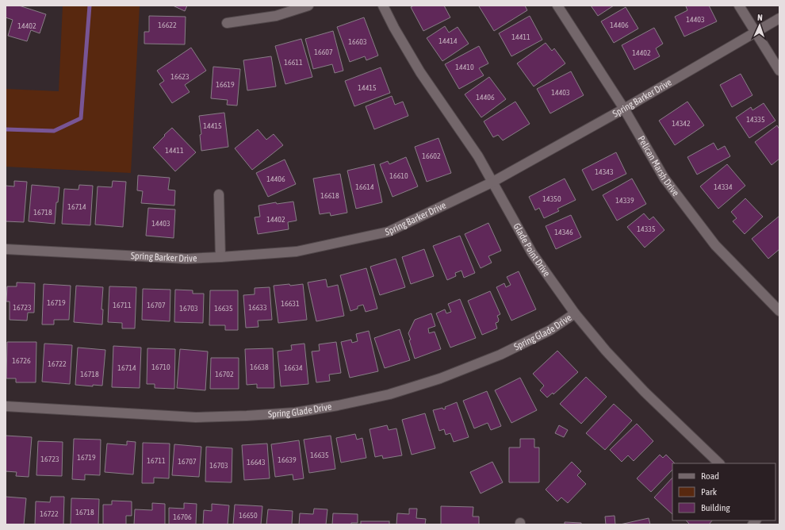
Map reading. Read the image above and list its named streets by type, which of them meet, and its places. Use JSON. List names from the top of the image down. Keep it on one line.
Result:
{"streets":{"street":["Spring Barker Drive","Pelican Marsh Drive","Glade Point Drive","Spring Glade Drive"]},"crossings":[["Spring Barker Drive","Pelican Marsh Drive"],["Spring Barker Drive","Glade Point Drive"],["Glade Point Drive","Spring Glade Drive"]],"house_numbers":["14403","16622","14406","14402","14411","14414","16603","16607","14402","16611","14410","16623","16619","14415","14403","14406","14335","14342","14415","14411","16602","14343","16610","14406","16614","14334","16618","14350","14339","16714","16718","14402","14403","14335","14346","16719","16631","16711","16707","16723","16633","16703","16635","16726","16722","16710","16638","16714","16634","16718","16702","16635","16719","16723","16639","16711","16707","16643","16703","16718","16722","16650","16706"],"legend":["Road","Park","Building"],"north":"top"}
